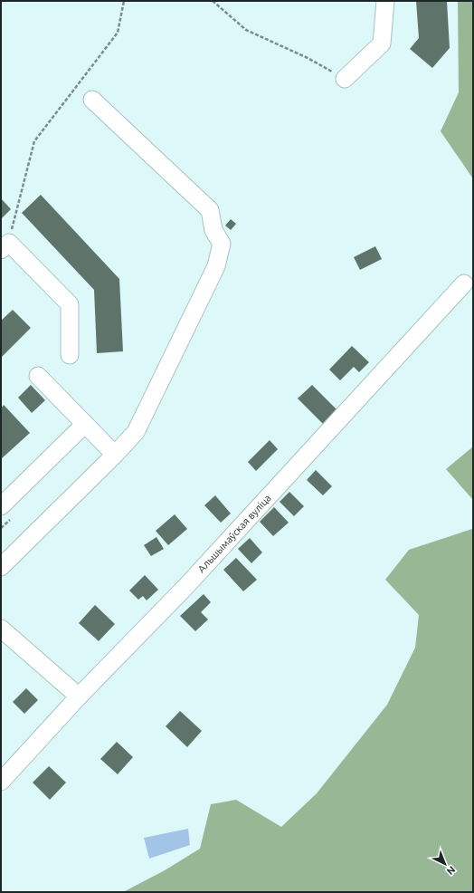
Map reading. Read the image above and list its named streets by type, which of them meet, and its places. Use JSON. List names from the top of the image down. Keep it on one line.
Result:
{"streets":{"street":["Альшымаўская вуліца"]},"north":"bottom right"}
